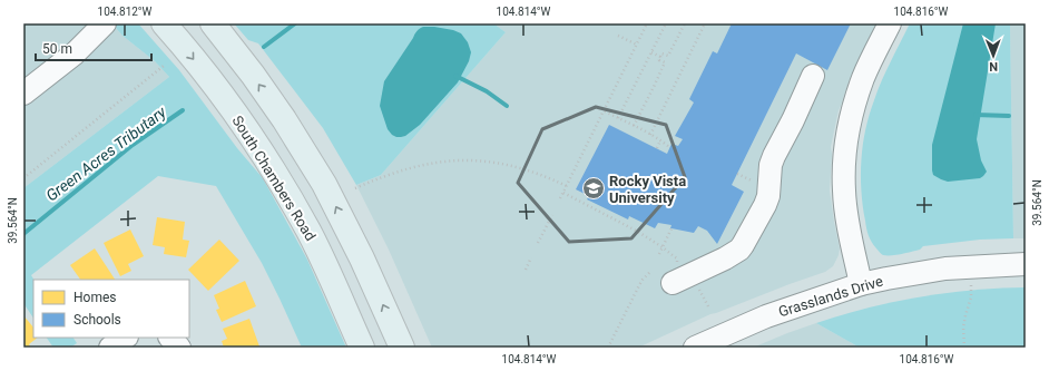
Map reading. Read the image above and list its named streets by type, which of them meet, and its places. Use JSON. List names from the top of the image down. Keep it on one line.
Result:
{"streets":{"main road":["South Chambers Road"],"street":["Grasslands Drive"]},"water":["Green Acres Tributary"],"places":{"school or university":["Rocky Vista University"]},"legend":["Homes","Schools"],"scale_bar":"50 m","north":"bottom","coordinates":["104.812°W","104.814°W","104.816°W","39.564°N"]}
